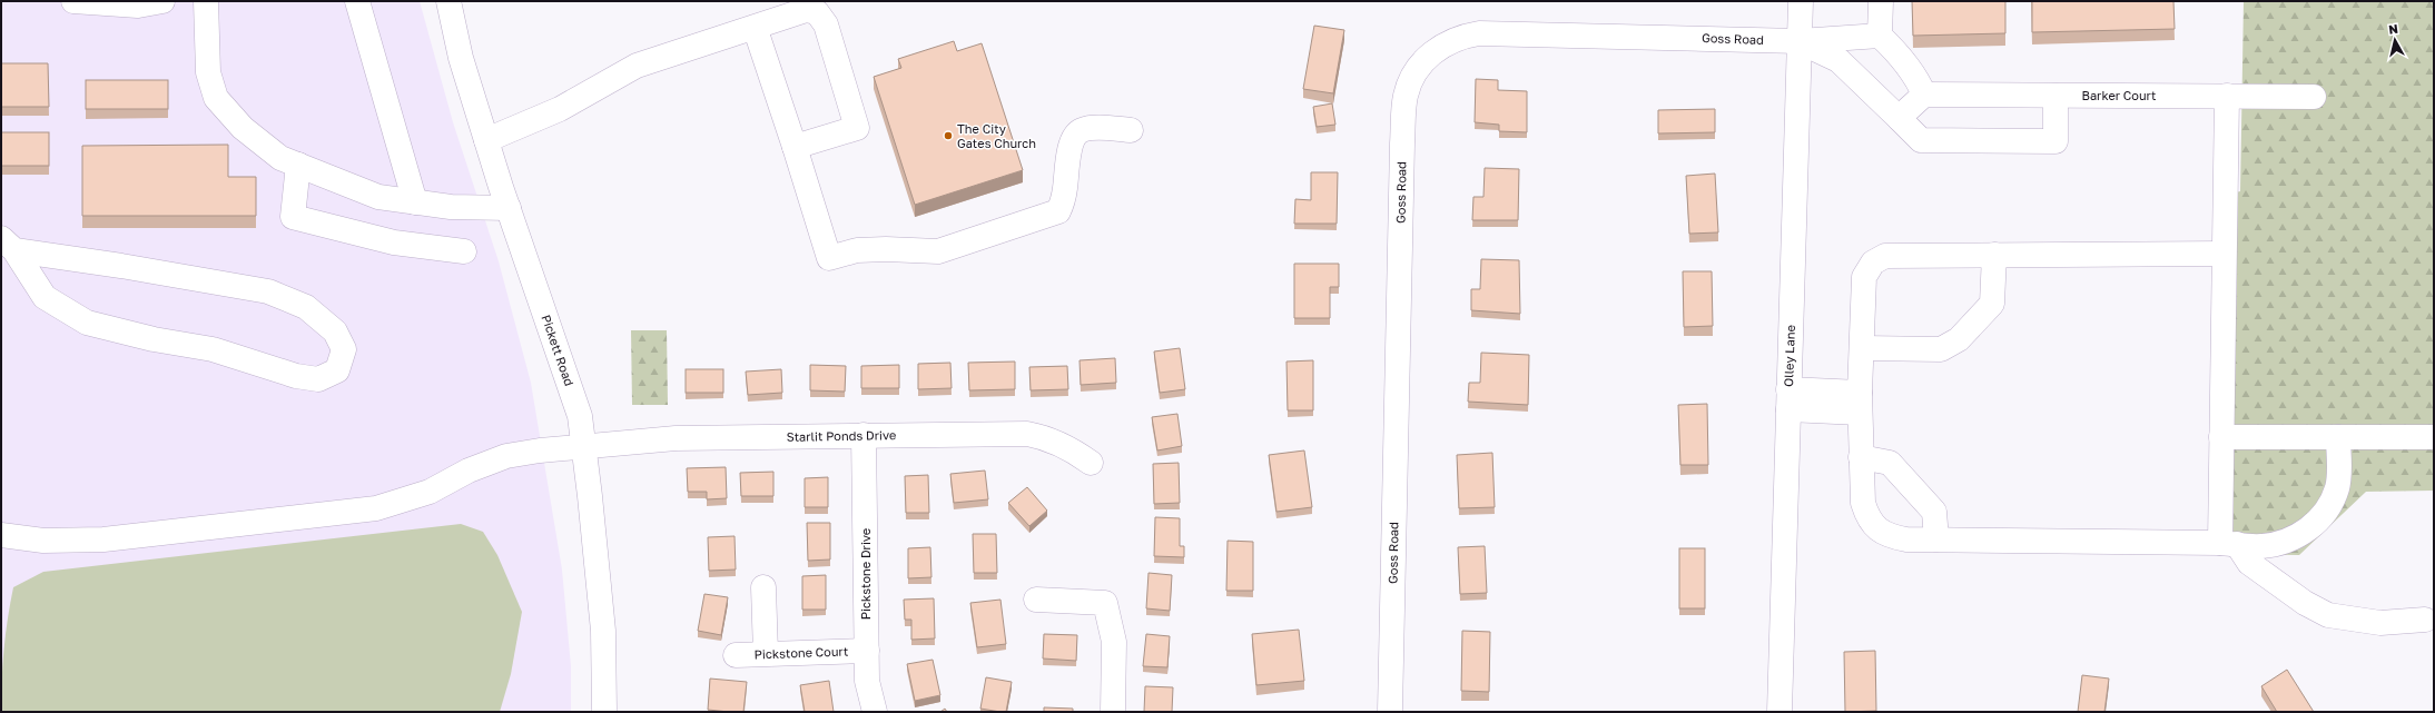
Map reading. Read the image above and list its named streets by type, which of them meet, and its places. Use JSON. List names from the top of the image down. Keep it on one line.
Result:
{"streets":{"street":["Goss Road","Barker Court","Pickett Road","Olley Lane","Starlit Ponds Drive","Pickstone Drive","Pickstone Court"]},"crossings":[["Goss Road","Olley Lane"],["Pickett Road","Starlit Ponds Drive"],["Starlit Ponds Drive","Pickstone Drive"],["Pickstone Drive","Pickstone Court"]],"places":["The City Gates Church"],"north":"top"}
